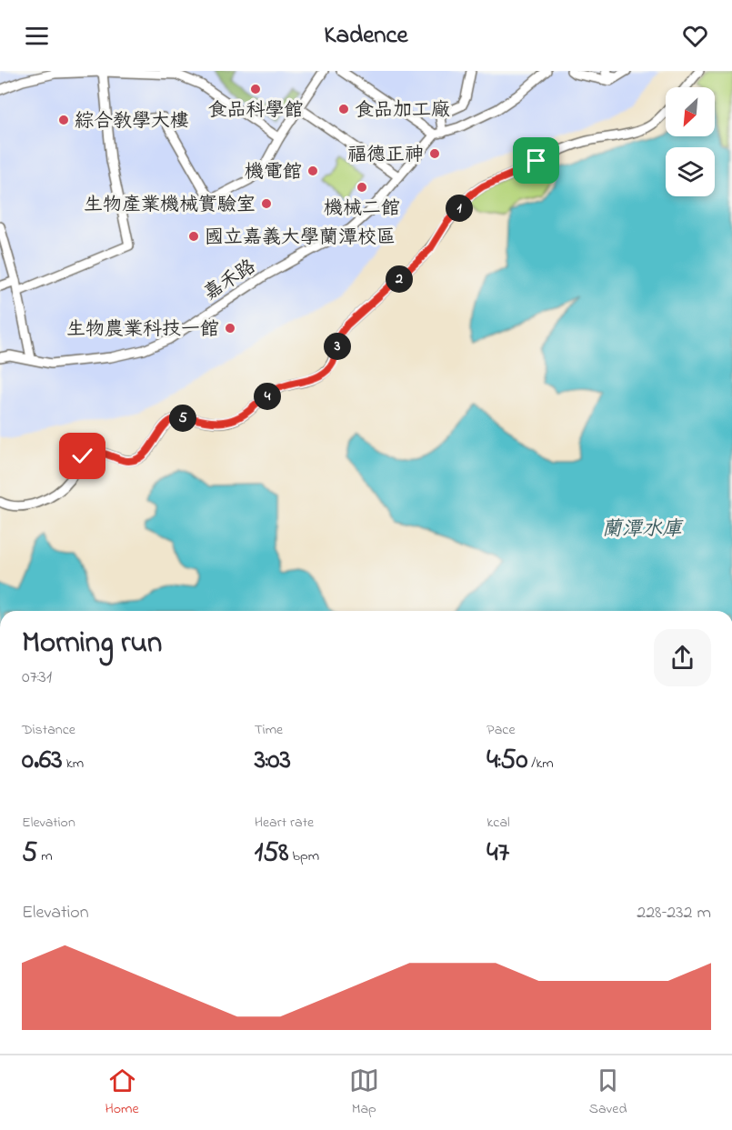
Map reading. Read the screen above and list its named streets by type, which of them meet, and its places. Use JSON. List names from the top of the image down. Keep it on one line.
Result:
{"streets":{"street":["嘉禾路"]},"water":["蘭潭水庫"],"places":["食品科學館","食品加工廠","綜合教學大樓","福德正神","機電館","機械二館","生物產業機械實驗室","國立嘉義大學蘭潭校區","生物農業科技一館"],"north":"bottom left","page":{"header":"Kadence","pins":["1","2","3","4","5"],"heading":["Morning run","07:31"],"stats":[["Distance","0.63 km"],["Time","3:03"],["Pace","4:50 /km"],["Elevation","5 m"],["Heart rate","158 bpm"],["kcal","47"]],"chart":["Elevation","228–232 m"],"tabs":["Home","Map","Saved"]}}
